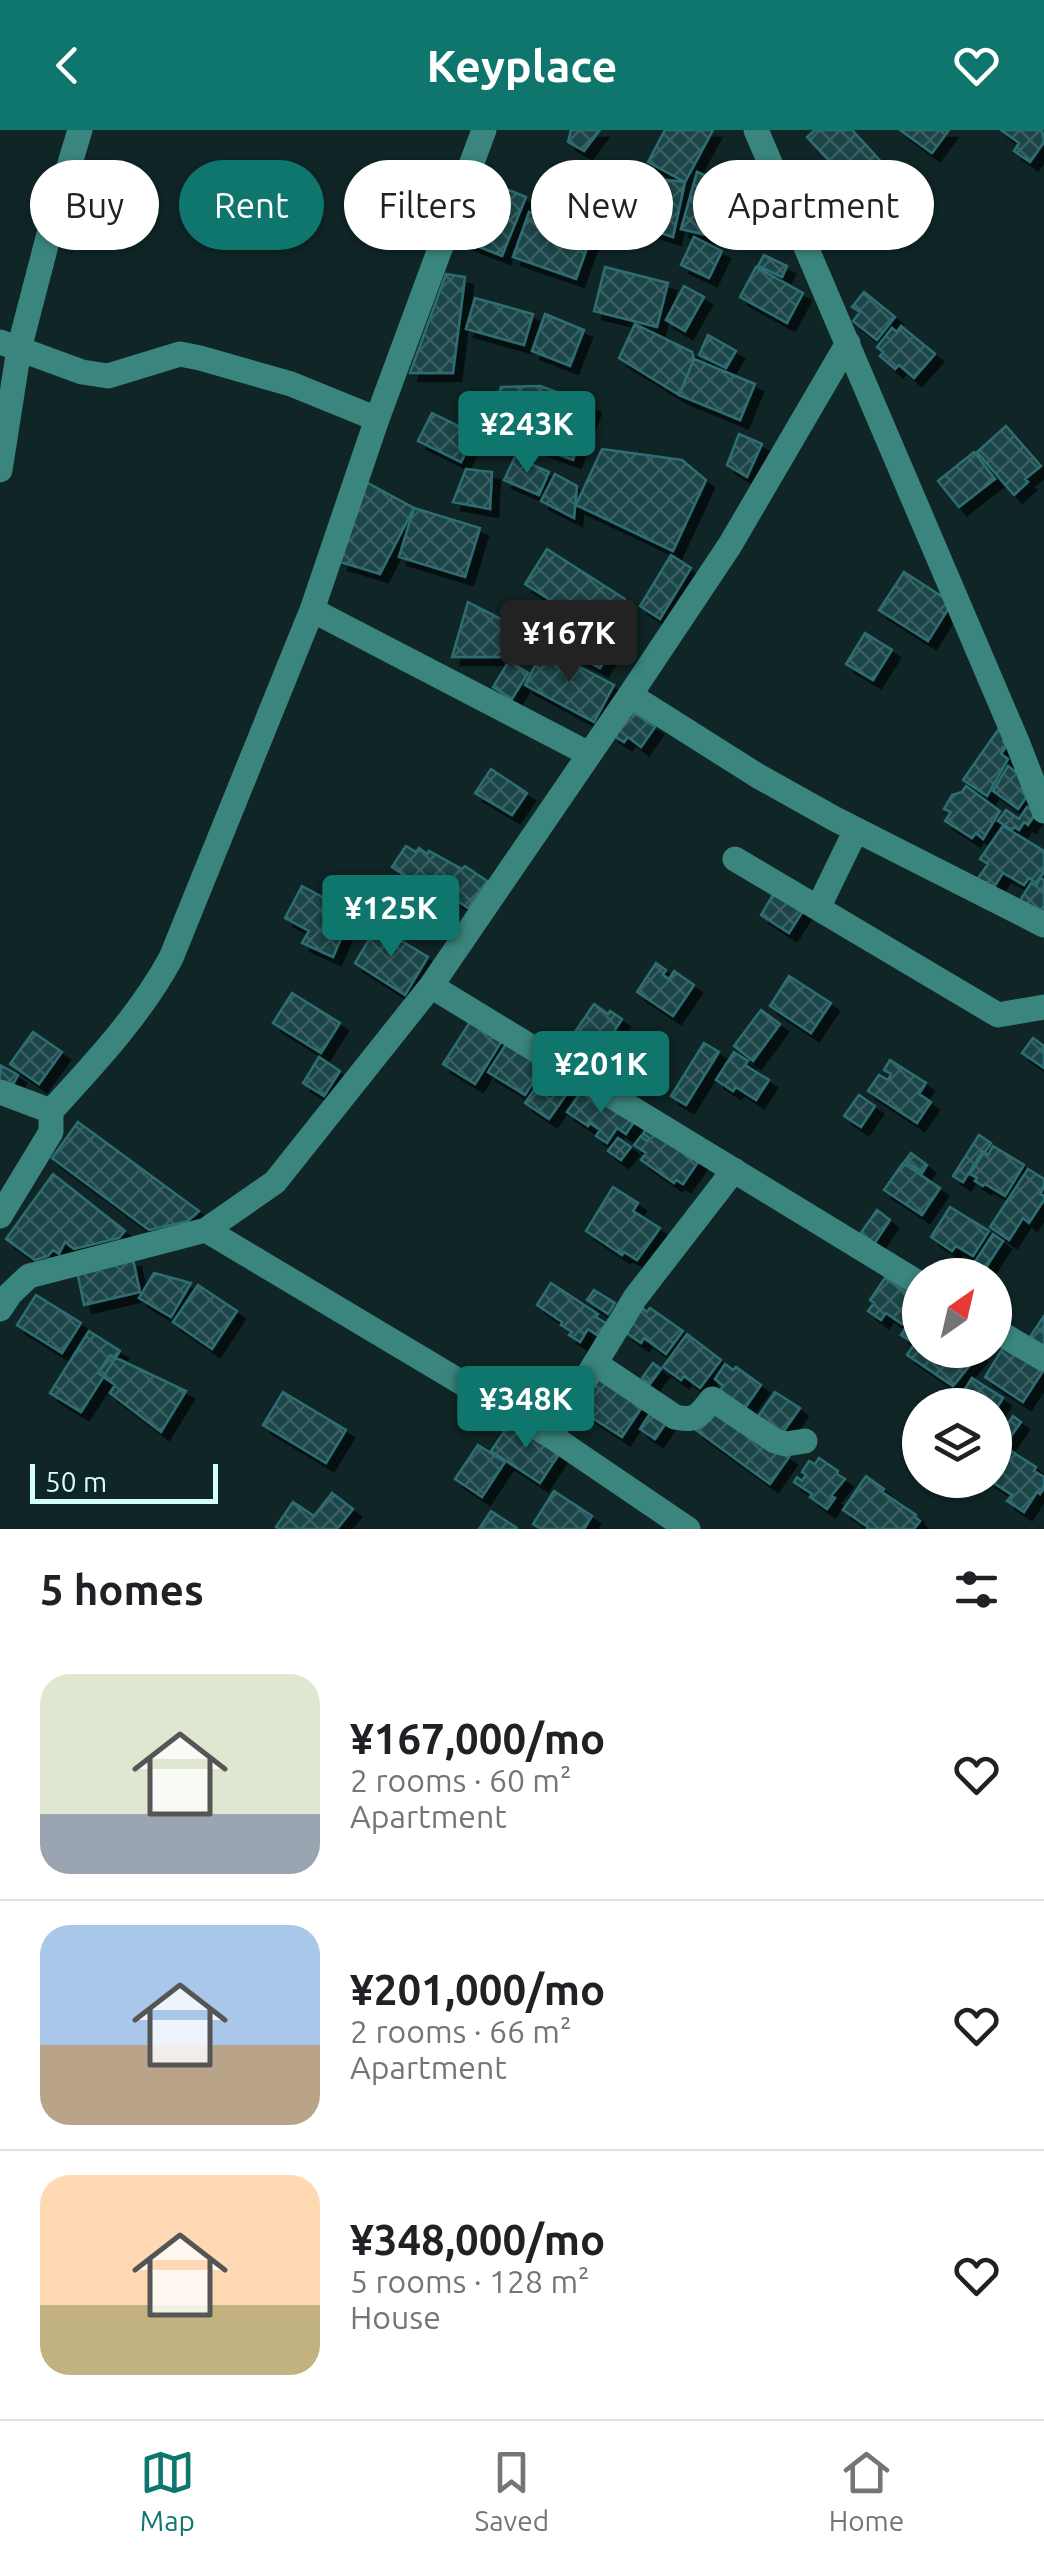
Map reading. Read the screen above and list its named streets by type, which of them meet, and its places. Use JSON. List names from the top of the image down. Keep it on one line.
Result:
{"scale_bar":"50 m","north":"top right","page":{"header":"Keyplace","chip":["Buy","Rent","Filters","New","Apartment"],"price":["¥243K","¥167K","¥125K","¥201K","¥348K"],"scale":"50 m","heading":"5 homes","list":[{"name":"¥167,000/mo","note":"2 rooms · 60 m² · Apartment"},{"name":"¥201,000/mo","note":"2 rooms · 66 m² · Apartment"},{"name":"¥348,000/mo","note":"5 rooms · 128 m² · House"}],"tabs":["Map","Saved","Home"]}}
